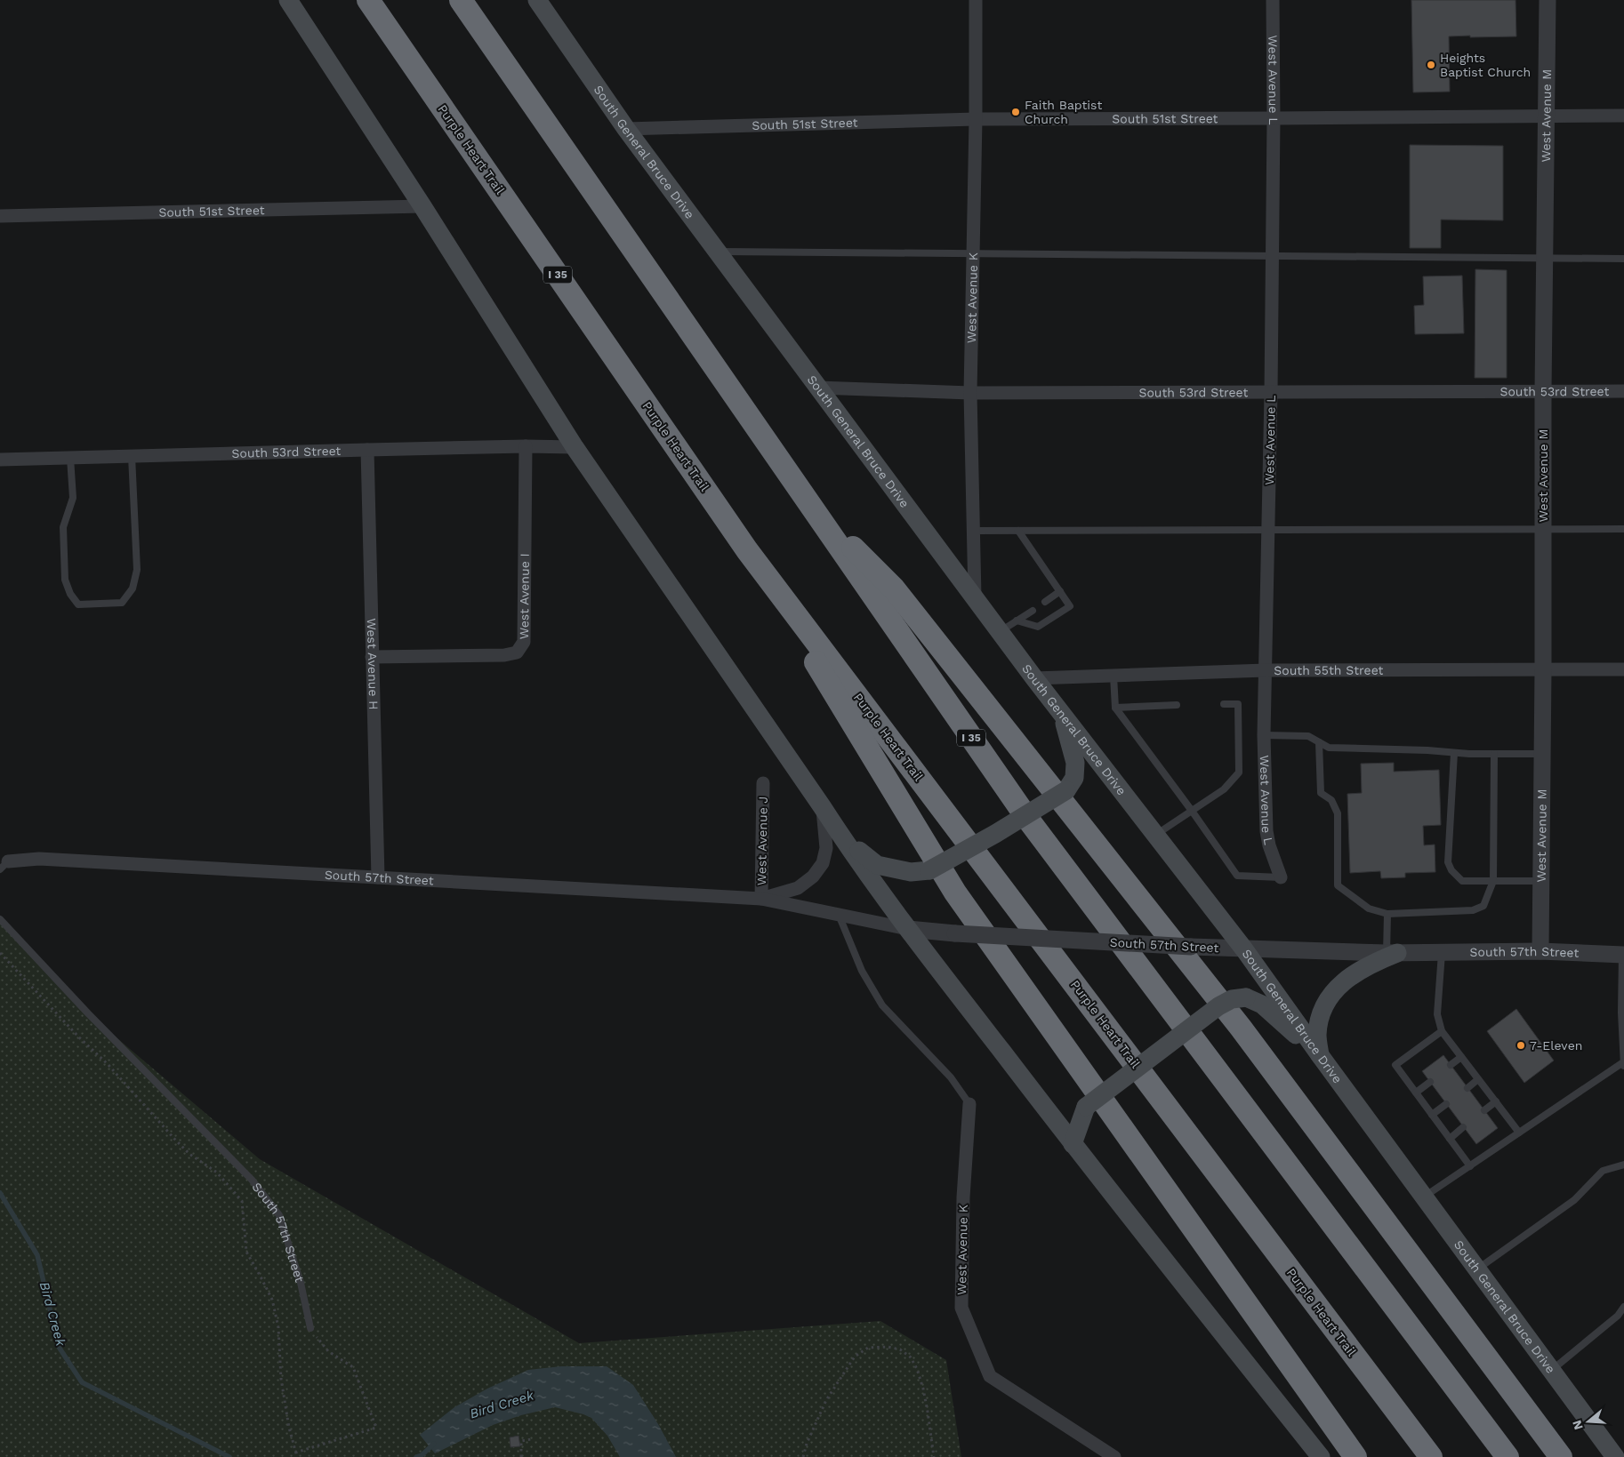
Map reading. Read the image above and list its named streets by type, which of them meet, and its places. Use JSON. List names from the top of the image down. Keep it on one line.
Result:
{"streets":{"highway":["Purple Heart Trail","I 35"],"main road":["South General Bruce Drive"],"street":["West Avenue L","West Avenue M","South 51st Street","West Avenue K","South 53rd Street","West Avenue I","West Avenue H","South 55th Street","West Avenue J","South 57th Street"]},"crossings":[["West Avenue L","South 51st Street"],["West Avenue L","South 53rd Street"],["West Avenue L","South 55th Street"],["West Avenue M","South 51st Street"],["West Avenue M","South 53rd Street"],["West Avenue M","South 55th Street"],["West Avenue M","South 57th Street"],["South 51st Street","South General Bruce Drive"],["South 51st Street","West Avenue K"],["South General Bruce Drive","West Avenue K"],["South General Bruce Drive","South 53rd Street"],["South General Bruce Drive","South 55th Street"],["South General Bruce Drive","South 57th Street"],["West Avenue K","South 53rd Street"],["South 53rd Street","West Avenue I"],["South 53rd Street","West Avenue H"],["West Avenue I","West Avenue H"],["West Avenue H","South 57th Street"],["West Avenue J","South 57th Street"]],"water":["Bird Creek"],"places":["Heights Baptist Church","Faith Baptist Church","7-Eleven"],"north":"left"}
